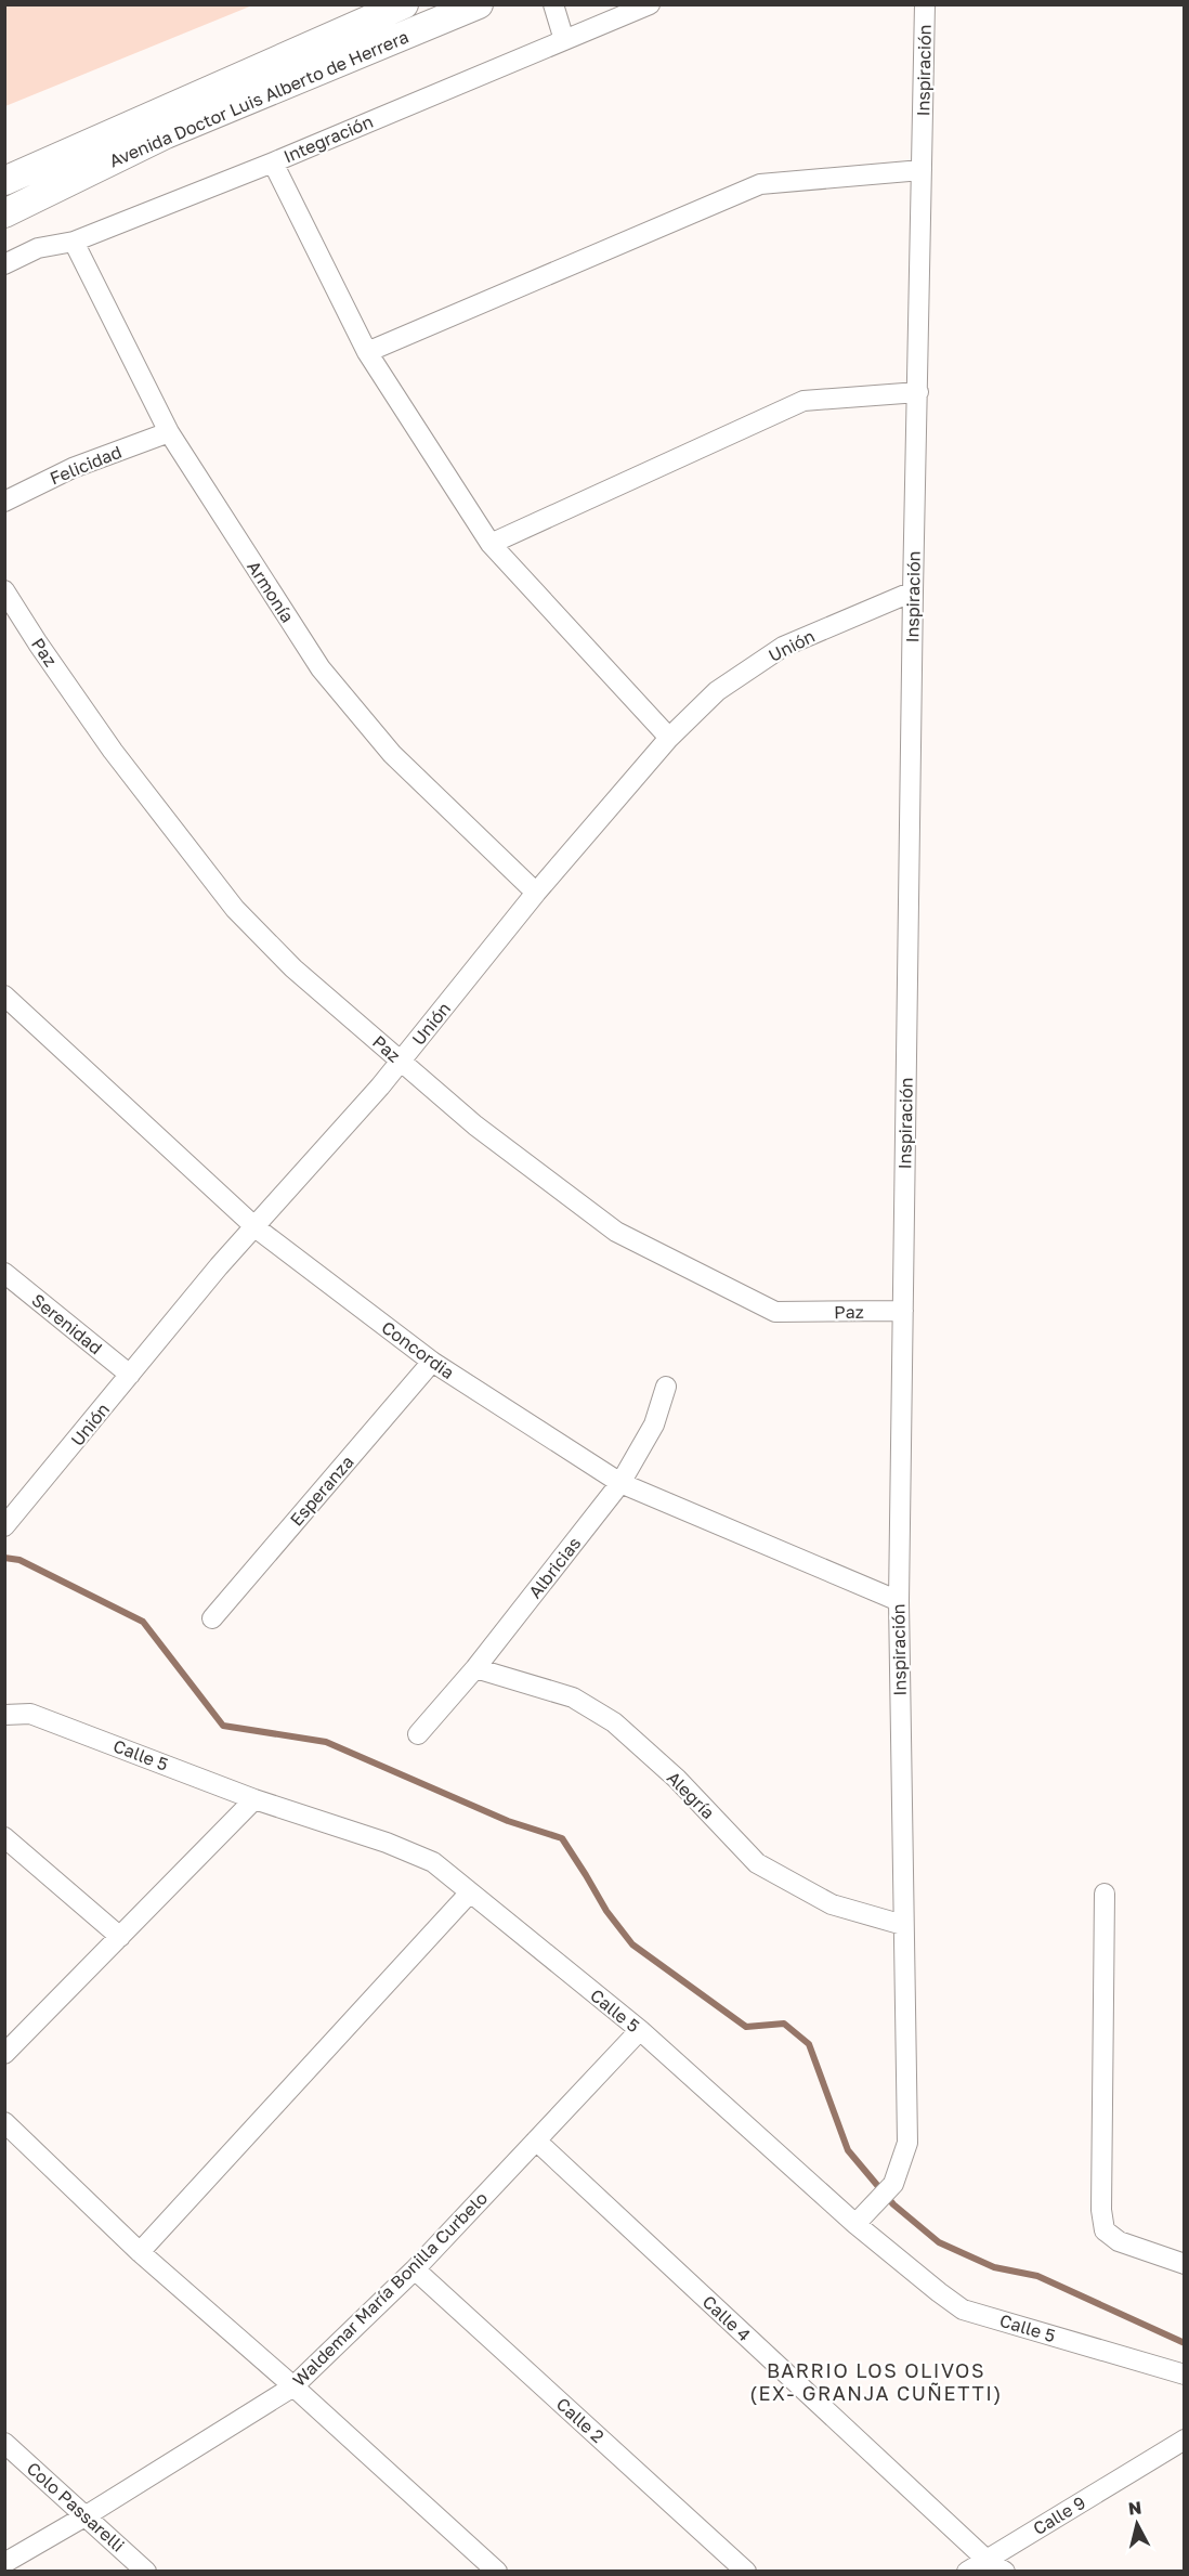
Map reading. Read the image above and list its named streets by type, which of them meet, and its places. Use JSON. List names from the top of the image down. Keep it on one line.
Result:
{"streets":{"main road":["Avenida Doctor Luis Alberto de Herrera"],"street":["Inspiración","Integración","Felicidad","Armonía","Unión","Paz","Serenidad","Concordia","Esperanza","Albricias","Calle 5","Alegría","Waldemar María Bonilla Curbelo","Calle 4","Calle 2","Colo Passarelli","Calle 9"]},"crossings":[["Inspiración","Unión"],["Inspiración","Paz"],["Inspiración","Concordia"],["Inspiración","Calle 5"],["Inspiración","Alegría"],["Integración","Armonía"],["Felicidad","Armonía"],["Armonía","Unión"],["Unión","Paz"],["Unión","Serenidad"],["Unión","Concordia"],["Concordia","Esperanza"],["Concordia","Albricias"],["Albricias","Alegría"],["Calle 5","Waldemar María Bonilla Curbelo"],["Waldemar María Bonilla Curbelo","Calle 4"],["Waldemar María Bonilla Curbelo","Calle 2"],["Waldemar María Bonilla Curbelo","Colo Passarelli"],["Calle 4","Calle 9"]],"districts":["BARRIO LOS OLIVOS (EX- GRANJA CUÑETTI)"],"north":"top"}
